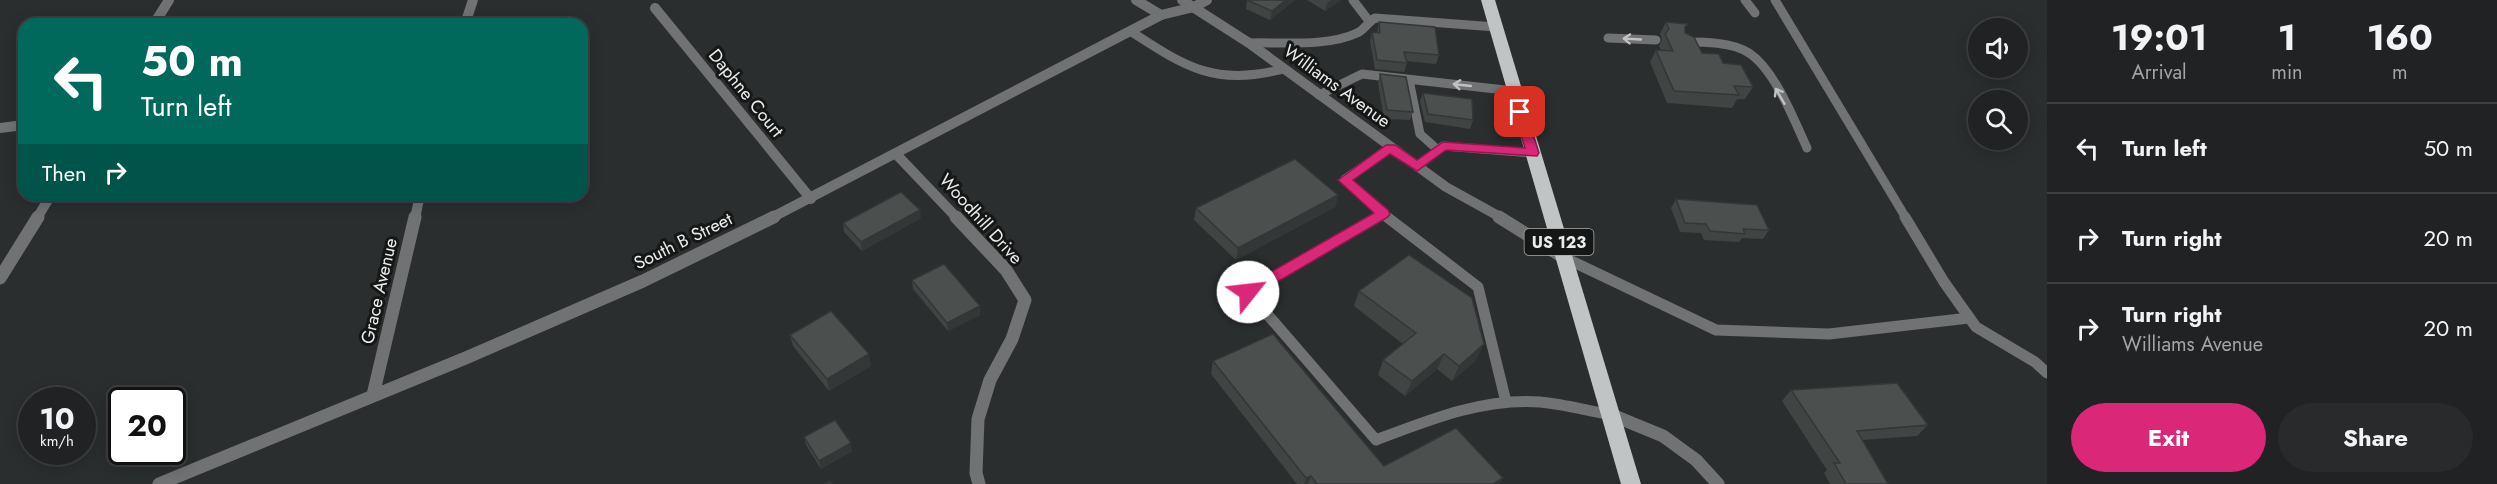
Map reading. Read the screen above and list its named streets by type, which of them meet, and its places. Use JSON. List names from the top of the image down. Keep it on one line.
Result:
{"streets":{"highway":["US 123"],"street":["Williams Avenue","Daphne Court","Woodhill Drive","South B Street","Grace Avenue"]},"crossings":[["Williams Avenue","South B Street"],["Williams Avenue","US 123"],["Daphne Court","South B Street"],["Woodhill Drive","South B Street"],["South B Street","Grace Avenue"]],"page":{"eta":["19:01","Arrival","1","min","160","m"],"turn":["50 m","Turn left"],"list":[{"name":"Turn left","value":"50 m"},{"name":"Turn right","value":"20 m"},{"name":"Turn right","note":"Williams Avenue","value":"20 m"}],"then":"Then","speed":"10 km/h","limit":"20","buttons":["Exit","Share"]}}
